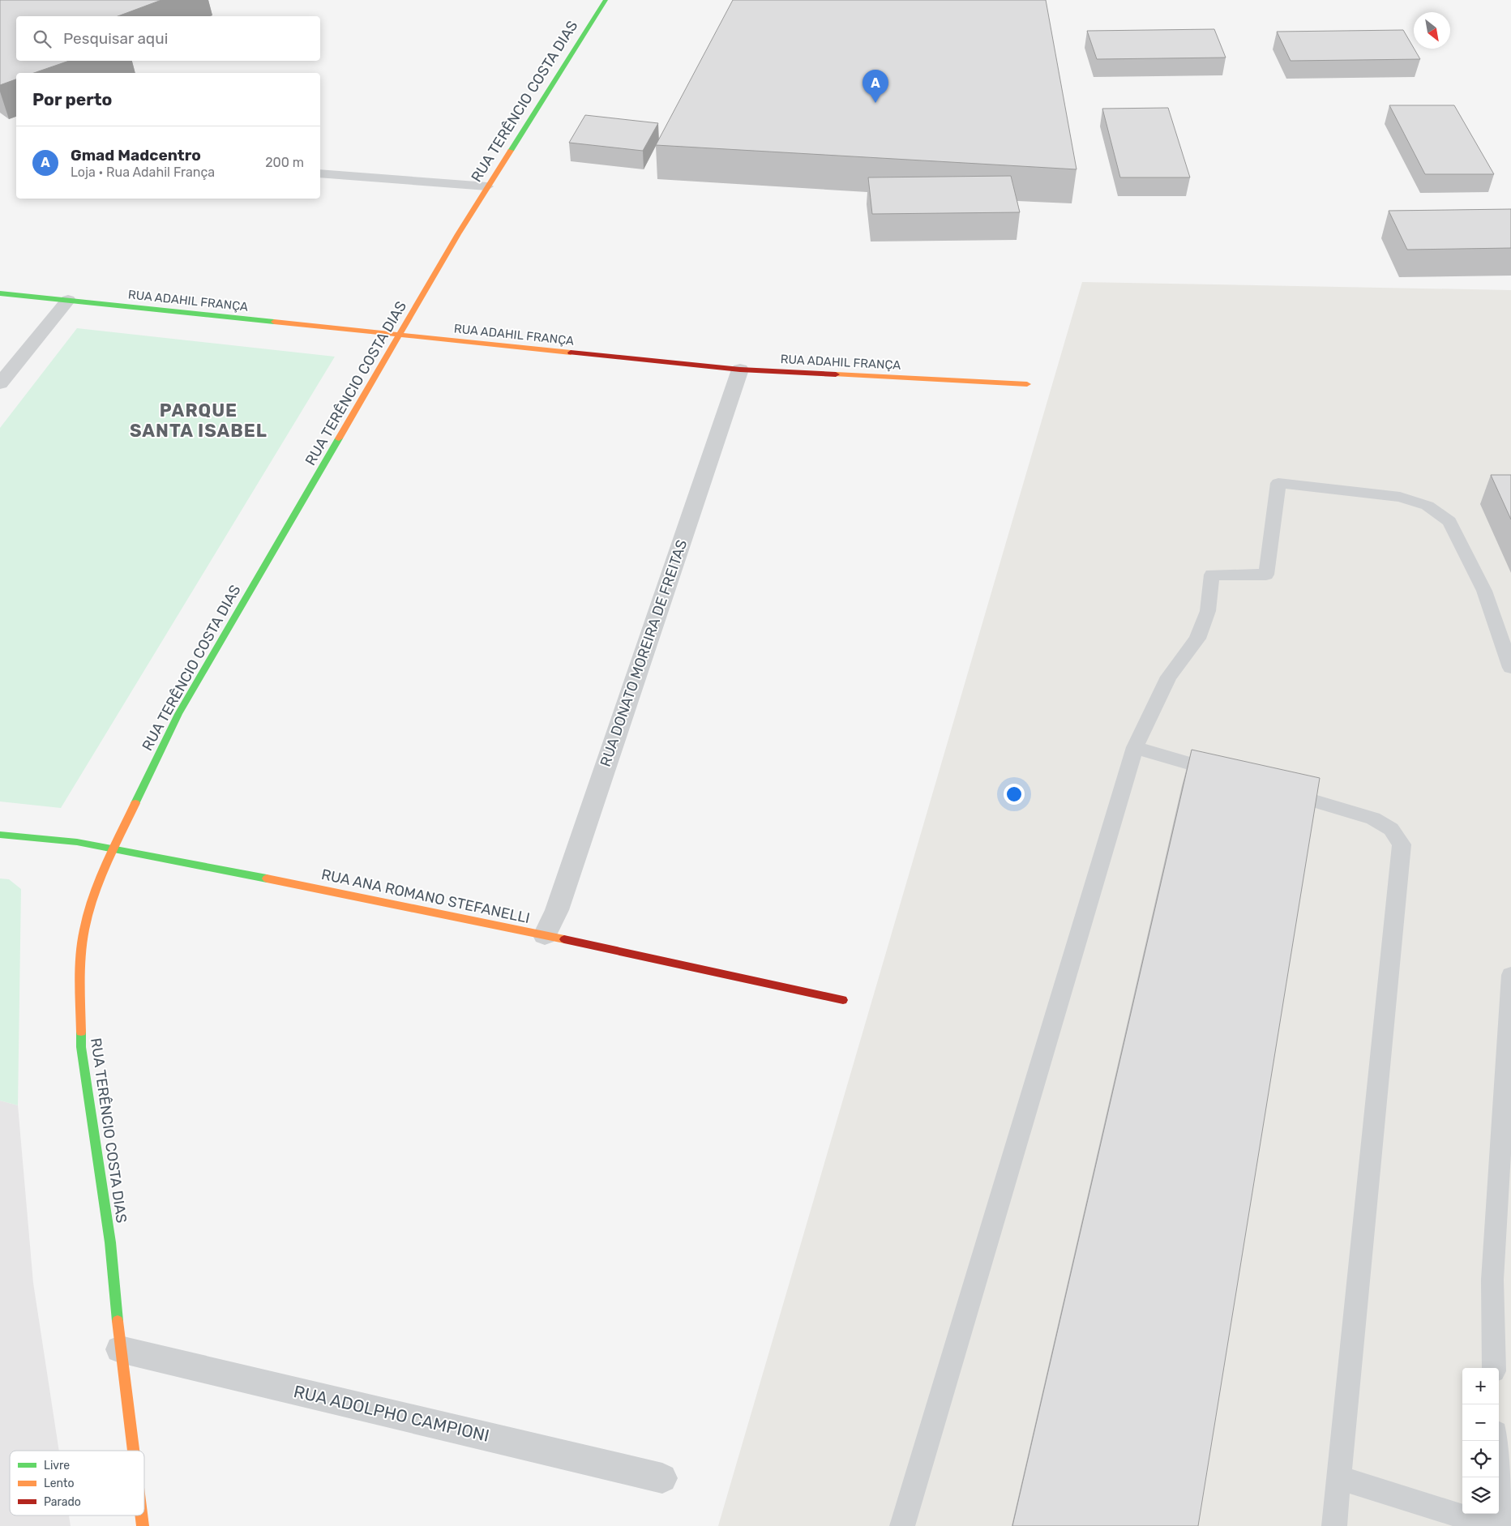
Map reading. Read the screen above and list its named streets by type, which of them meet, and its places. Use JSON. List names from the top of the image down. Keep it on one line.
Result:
{"streets":{"street":["RUA TERÊNCIO COSTA DIAS","RUA ADAHIL FRANÇA","RUA DONATO MOREIRA DE FREITAS","RUA ANA ROMANO STEFANELLI","RUA ADOLPHO CAMPIONI"]},"crossings":[["RUA TERÊNCIO COSTA DIAS","RUA ADAHIL FRANÇA"],["RUA TERÊNCIO COSTA DIAS","RUA ANA ROMANO STEFANELLI"],["RUA TERÊNCIO COSTA DIAS","RUA ADOLPHO CAMPIONI"],["RUA ADAHIL FRANÇA","RUA DONATO MOREIRA DE FREITAS"],["RUA DONATO MOREIRA DE FREITAS","RUA ANA ROMANO STEFANELLI"]],"districts":["PARQUE SANTA ISABEL"],"legend":["Livre","Lento","Parado"],"north":"bottom right","page":{"search":"Pesquisar aqui","pins":"A","heading":"Por perto","list":[{"mark":"A","name":"Gmad Madcentro","note":"Loja · Rua Adahil França","value":"200 m"}],"map_buttons":["+","−"]}}
